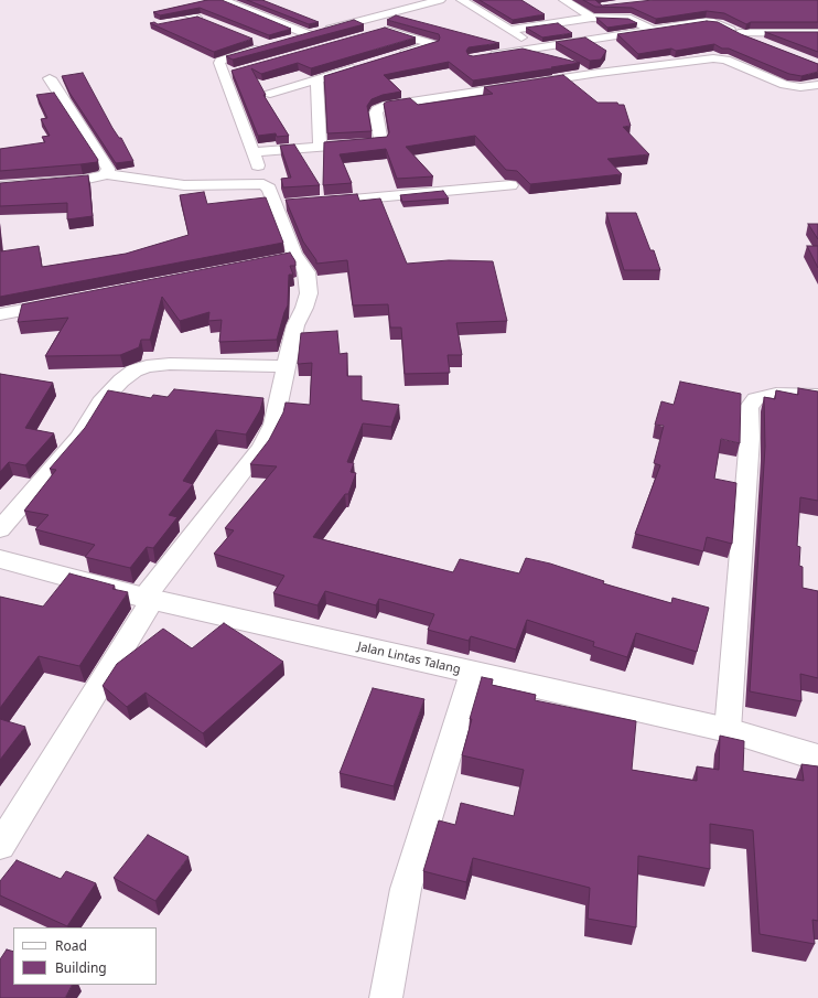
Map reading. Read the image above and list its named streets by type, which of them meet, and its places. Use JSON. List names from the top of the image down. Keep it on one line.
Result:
{"streets":{"street":["Jalan Lintas Talang"]},"legend":["Road","Building"]}
